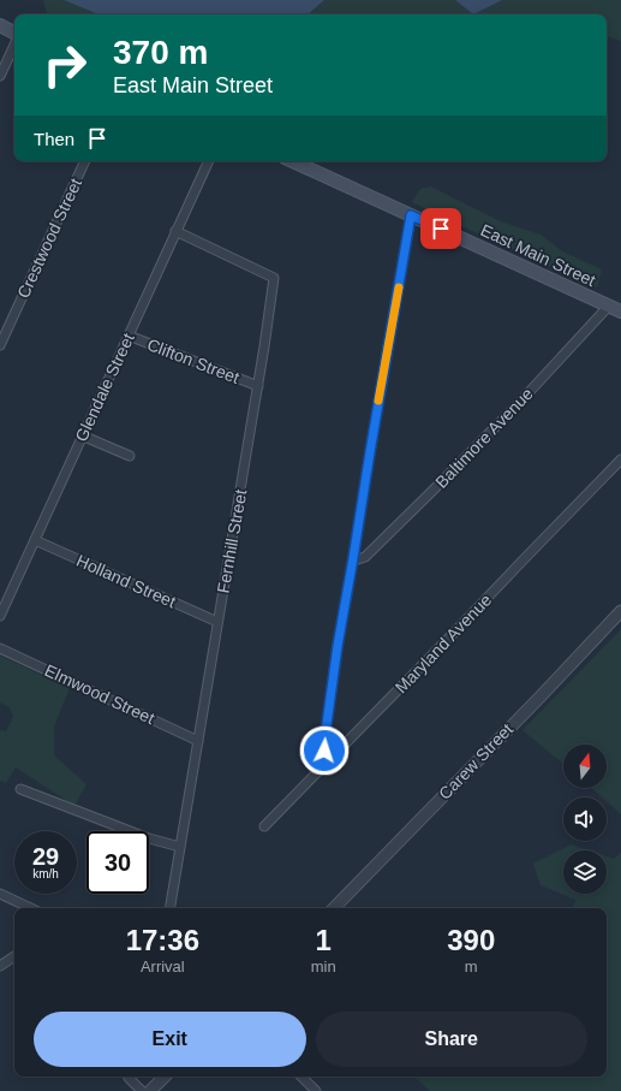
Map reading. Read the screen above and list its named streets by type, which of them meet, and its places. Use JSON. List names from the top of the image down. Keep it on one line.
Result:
{"streets":{"main road":["East Main Street"],"street":["Crestwood Street","Clifton Street","Glendale Street","Baltimore Avenue","Fernhill Street","Holland Street","Maryland Avenue","Elmwood Street","Carew Street"]},"crossings":[["East Main Street","Baltimore Avenue"],["Clifton Street","Glendale Street"],["Clifton Street","Fernhill Street"],["Glendale Street","Fernhill Street"],["Glendale Street","Holland Street"],["Fernhill Street","Holland Street"],["Fernhill Street","Elmwood Street"]],"north":"top","page":{"turn":["370 m","East Main Street"],"then":"Then","speed":"29 km/h","limit":"30","eta":["17:36","Arrival","1","min","390","m"],"buttons":["Exit","Share"]}}
